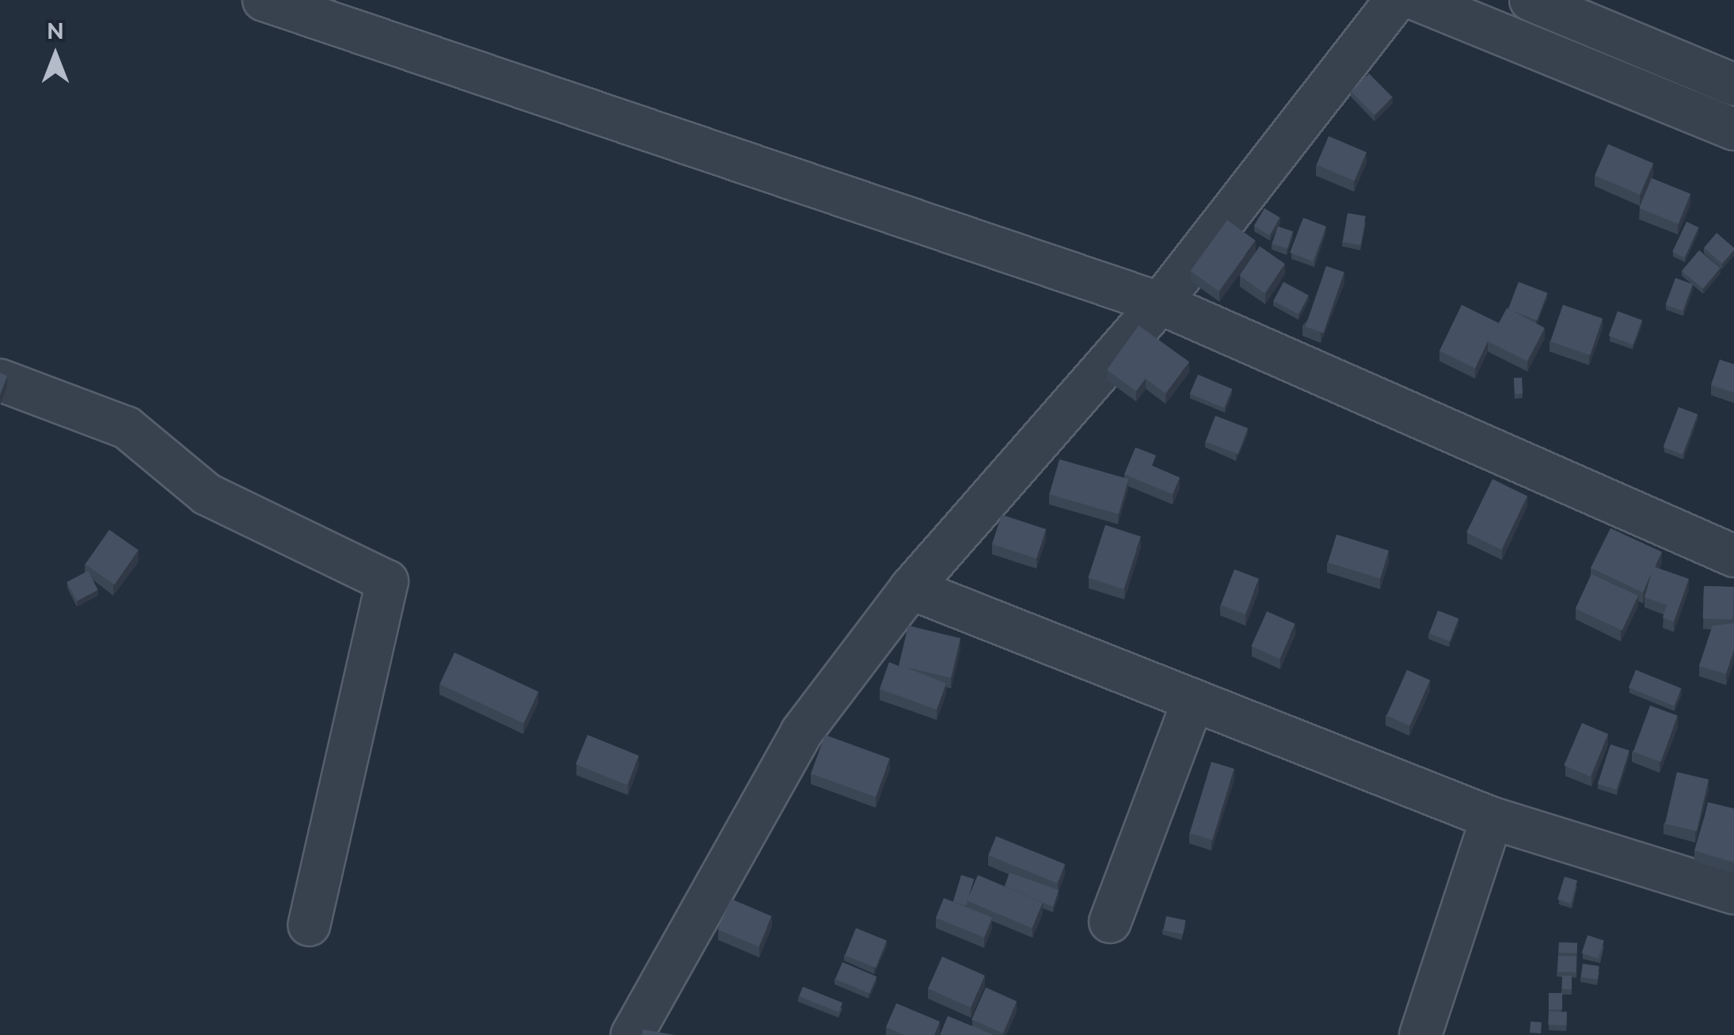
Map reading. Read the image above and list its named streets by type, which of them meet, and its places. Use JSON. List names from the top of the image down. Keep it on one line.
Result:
{"north":"top"}
